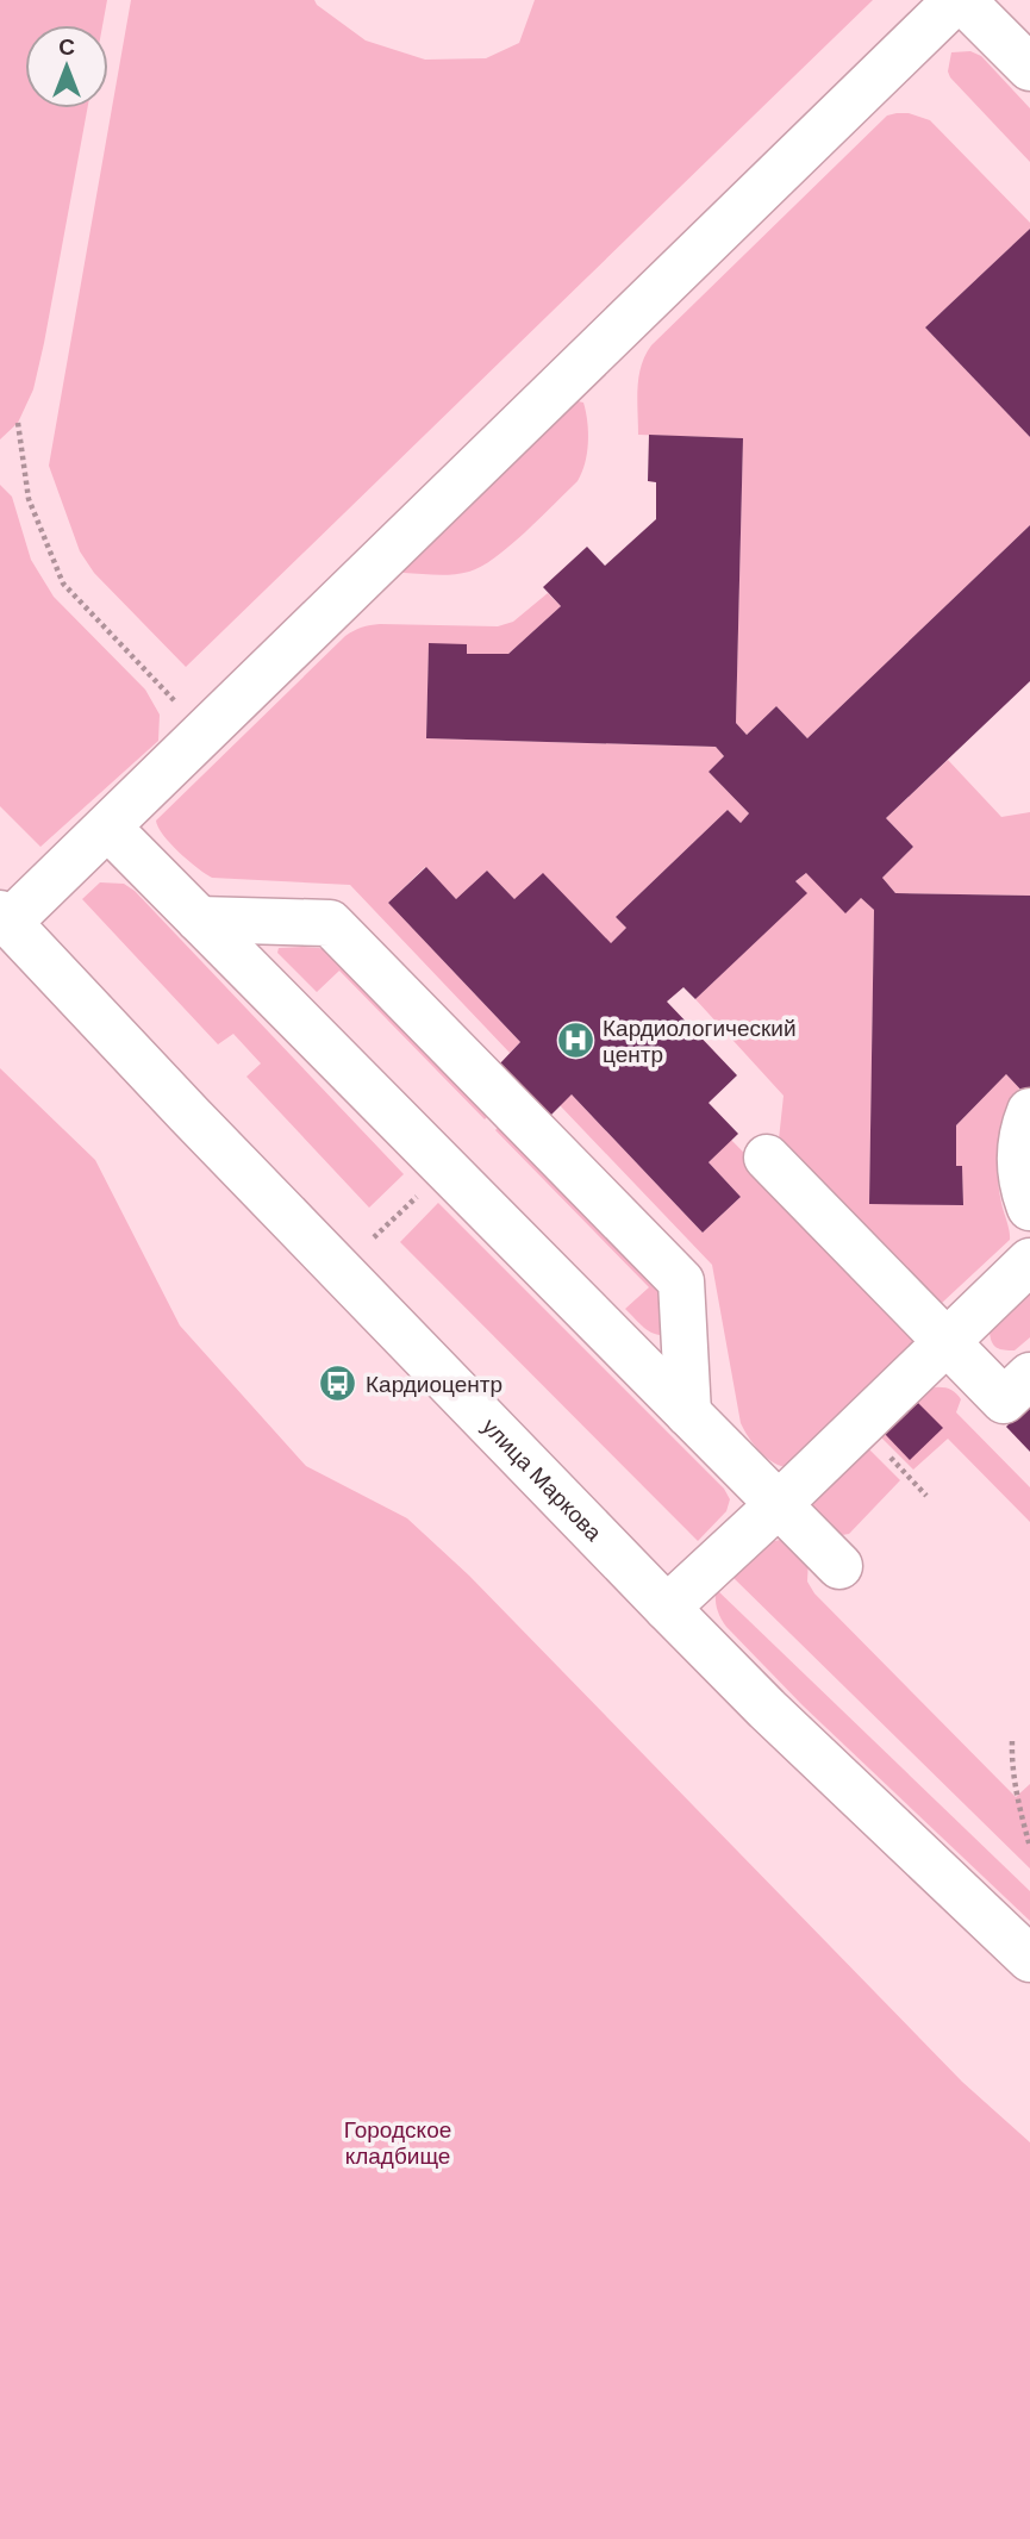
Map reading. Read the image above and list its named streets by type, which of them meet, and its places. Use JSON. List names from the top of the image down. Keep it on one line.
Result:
{"streets":{"street":["улица Маркова"]},"parks":["Городское кладбище"],"places":{"hospital":["Кардиологический центр"],"bus stop":["Кардиоцентр"]},"north":"top"}
